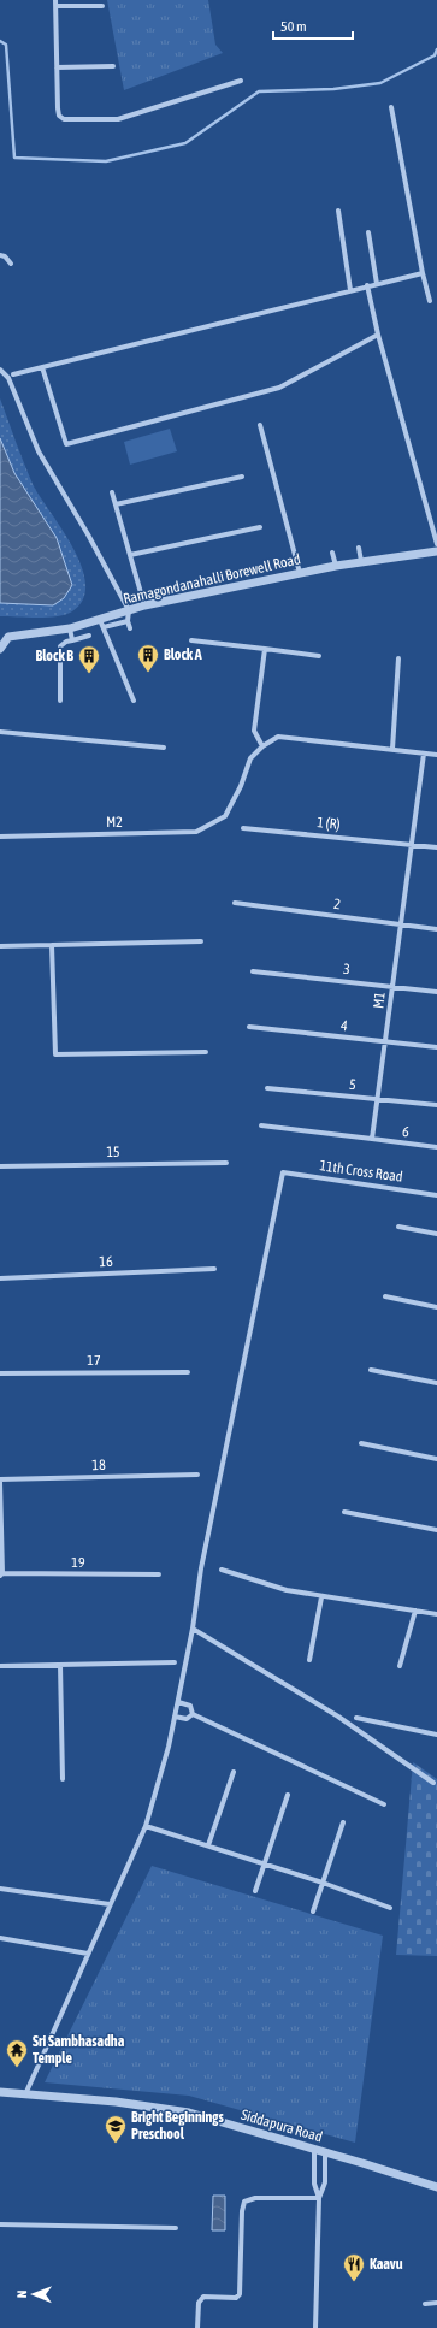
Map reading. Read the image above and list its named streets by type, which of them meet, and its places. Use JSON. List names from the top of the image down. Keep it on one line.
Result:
{"streets":{"street":["Ramagondanahalli Borewell Road","M2","1 (R)","2","3","M1","4","5","6","15","11th Cross Road","16","17","18","19","Siddapura Road"]},"crossings":[["1 (R)","M1"],["2","M1"],["3","M1"],["M1","4"],["M1","5"],["M1","6"]],"places":{"building":["Block A","Block B"],"temple":["Sri Sambhasadha Temple"],"school or university":["Bright Beginnings Preschool"],"restaurant":["Kaavu"]},"scale_bar":"50 m","north":"left"}
